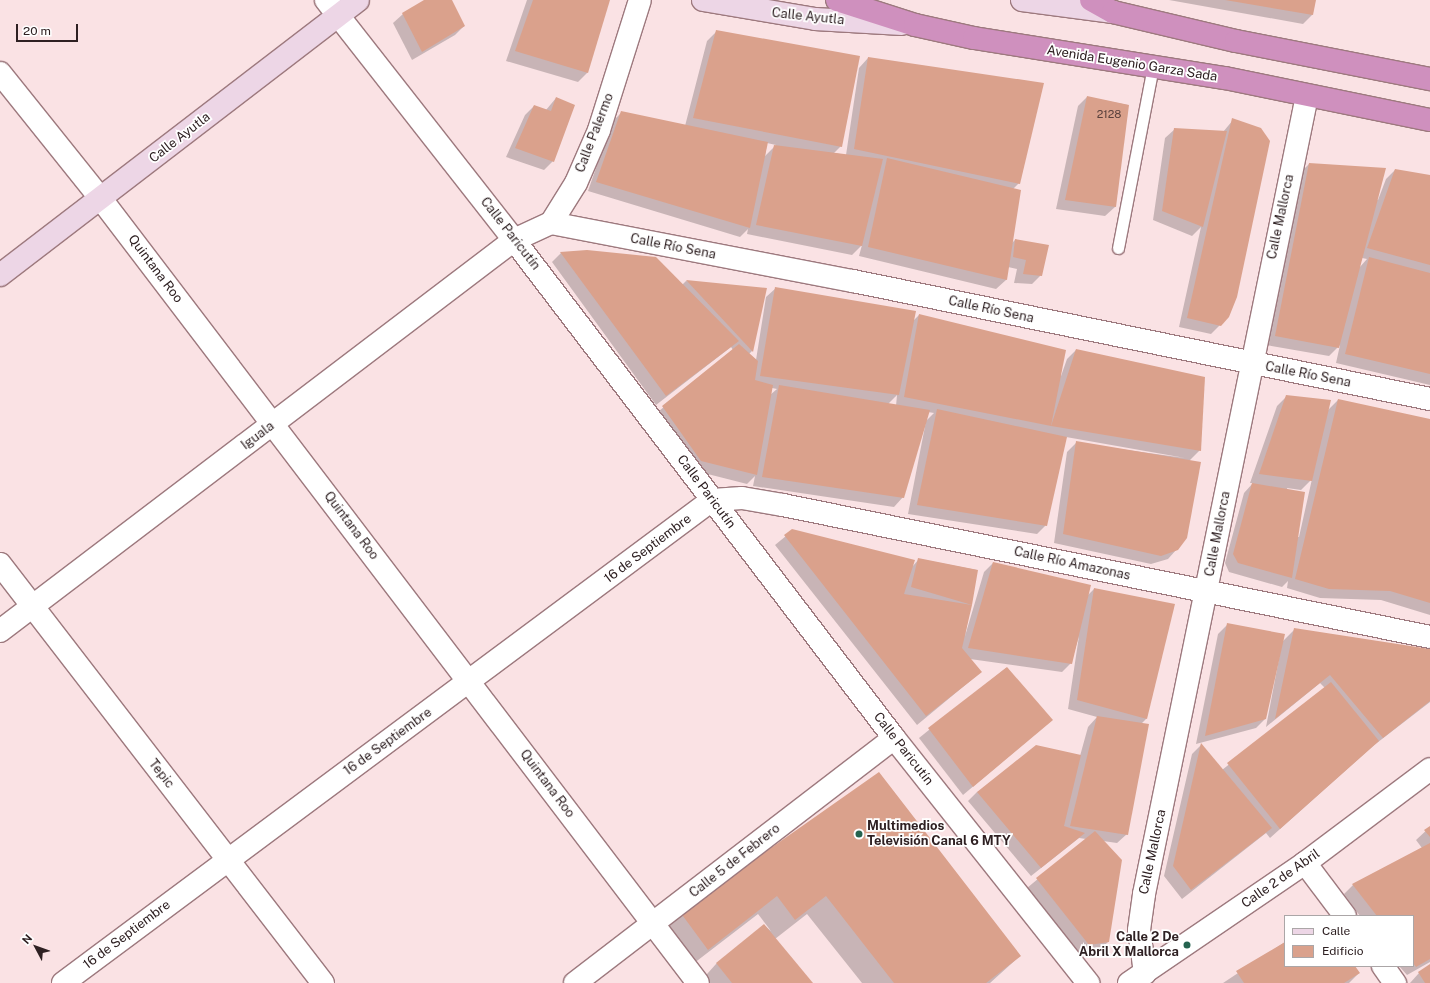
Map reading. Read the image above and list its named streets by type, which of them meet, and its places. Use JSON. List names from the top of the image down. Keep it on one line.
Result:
{"streets":{"highway":["Avenida Eugenio Garza Sada"],"main road":["Calle Ayutla"],"street":["Calle Palermo","Calle Mallorca","Calle Paricutín","Calle Río Sena","Quintana Roo","Iguala","16 de Septiembre","Calle Río Amazonas","Tepic","Calle 5 de Febrero","Calle 2 de Abril"]},"crossings":[["Calle Ayutla","Avenida Eugenio Garza Sada"],["Calle Ayutla","Calle Paricutín"],["Calle Ayutla","Quintana Roo"],["Avenida Eugenio Garza Sada","Calle Mallorca"],["Calle Palermo","Calle Río Sena"],["Calle Mallorca","Calle Río Sena"],["Calle Mallorca","Calle Río Amazonas"],["Calle Mallorca","Calle 2 de Abril"],["Calle Paricutín","Iguala"],["Calle Paricutín","16 de Septiembre"],["Calle Paricutín","Calle Río Amazonas"],["Calle Paricutín","Calle 5 de Febrero"],["Quintana Roo","Iguala"],["Quintana Roo","16 de Septiembre"],["Quintana Roo","Calle 5 de Febrero"],["Iguala","Tepic"],["16 de Septiembre","Calle Río Amazonas"],["16 de Septiembre","Tepic"]],"places":["Multimedios Televisión Canal 6 MTY","Calle 2 De Abril X Mallorca"],"house_numbers":["2128"],"legend":["Calle","Edificio"],"scale_bar":"20 m","north":"top left"}
